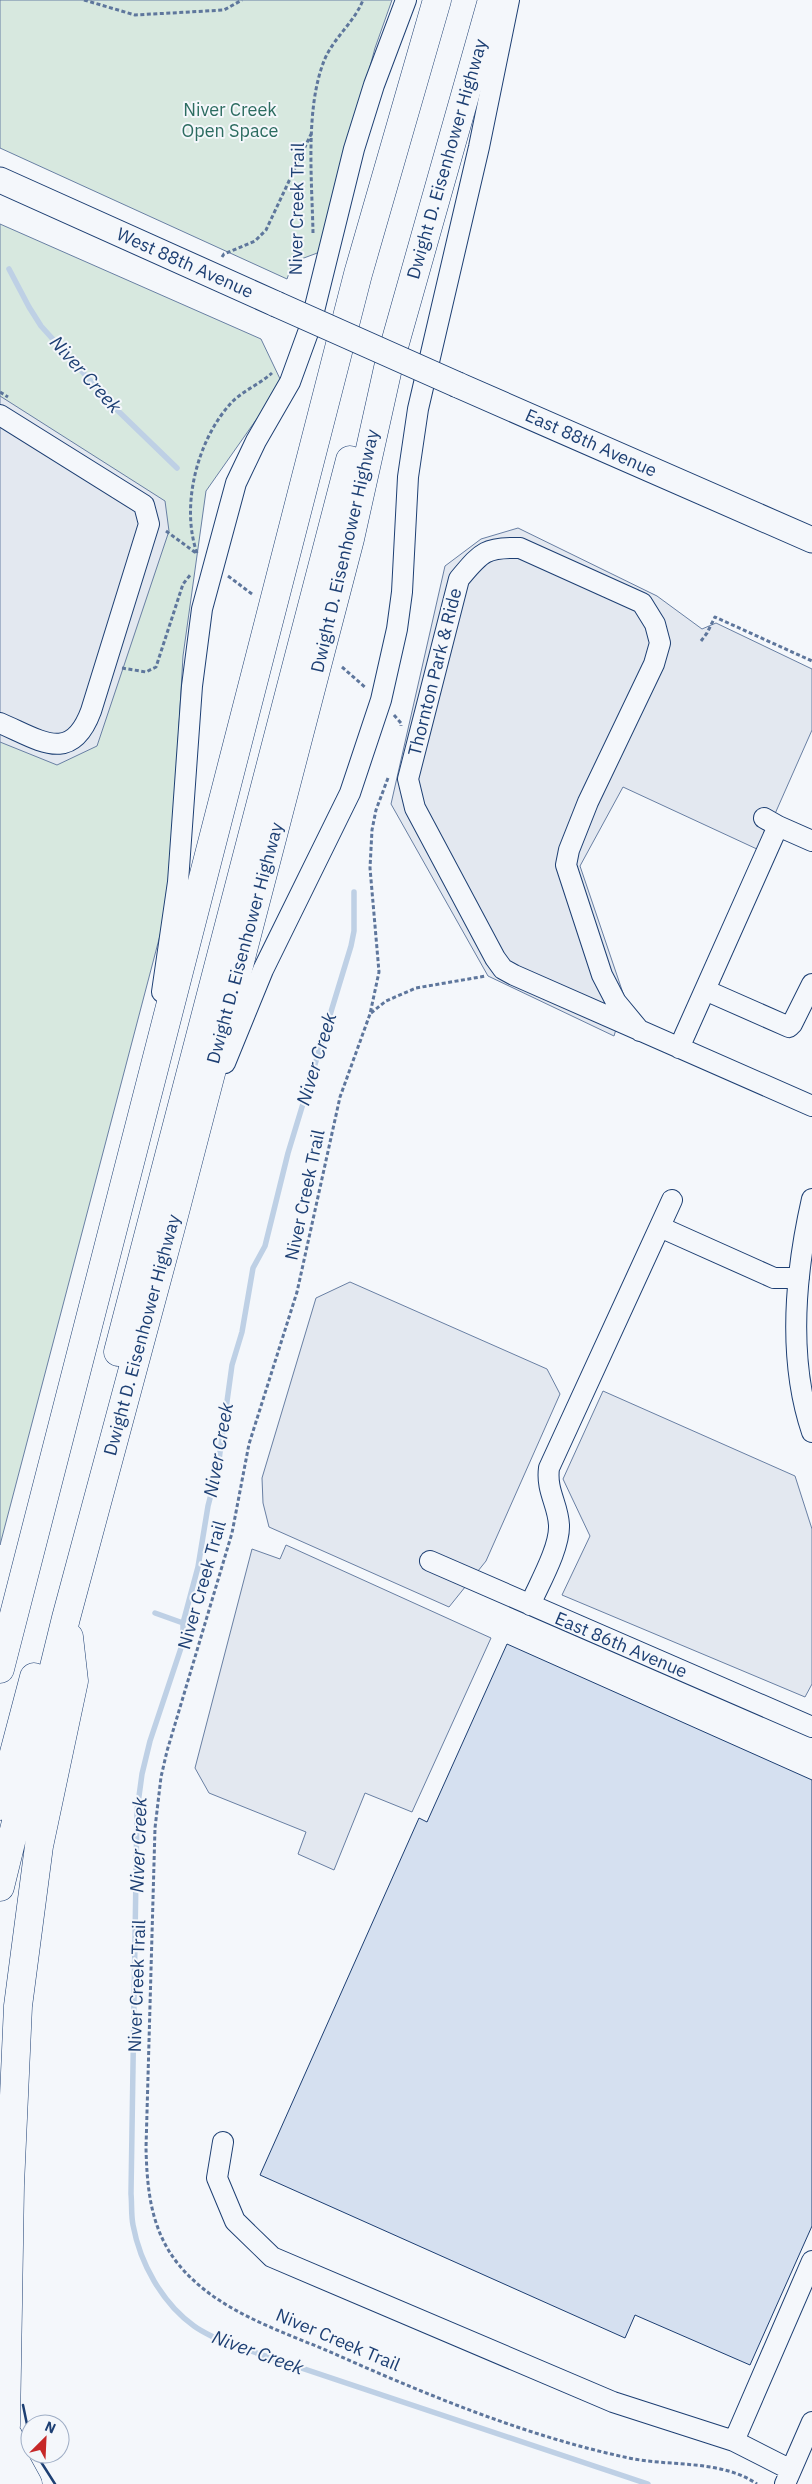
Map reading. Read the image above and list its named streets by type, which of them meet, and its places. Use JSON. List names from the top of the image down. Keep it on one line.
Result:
{"streets":{"highway":["Dwight D. Eisenhower Highway"],"main road":["West 88th Avenue","East 88th Avenue"],"street":["Thornton Park & Ride","East 86th Avenue"],"path":["Niver Creek Trail"]},"crossings":[["West 88th Avenue","East 88th Avenue"]],"water":["Niver Creek"],"parks":["Niver Creek Open Space"],"north":"top right"}
